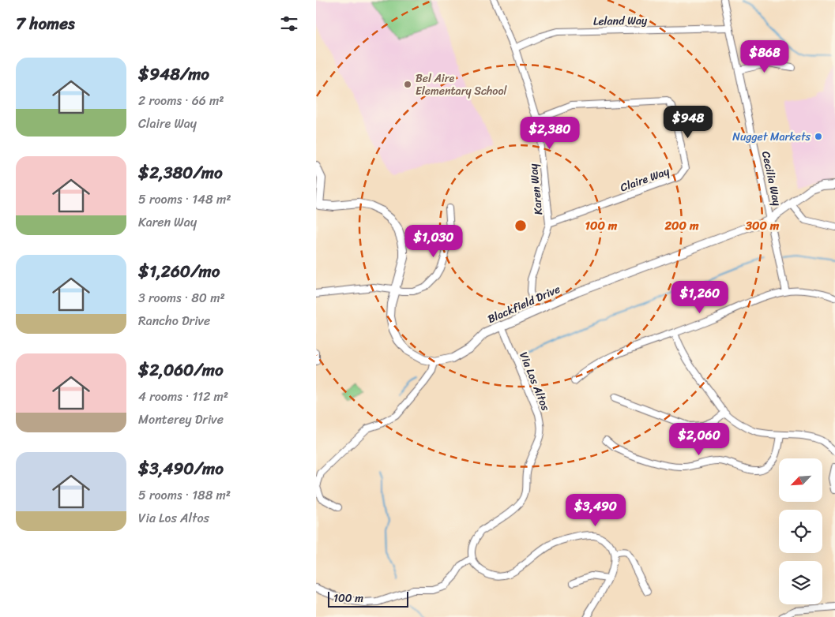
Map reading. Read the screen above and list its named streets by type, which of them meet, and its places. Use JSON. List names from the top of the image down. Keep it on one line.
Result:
{"streets":{"street":["Leland Way","Cecilia Way","Claire Way","Karen Way","Blackfield Drive","Via Los Altos"]},"crossings":[["Leland Way","Cecilia Way"],["Leland Way","Karen Way"],["Cecilia Way","Blackfield Drive"],["Claire Way","Karen Way"],["Karen Way","Blackfield Drive"],["Blackfield Drive","Via Los Altos"]],"places":["Bel Aire Elementary School","Nugget Markets"],"scale_bar":"100 m","north":"bottom left","page":{"heading":"7 homes","price":["$868","$948","$2,380","$1,030","$1,260","$2,060","$3,490"],"list":[{"name":"$948/mo","note":"2 rooms · 66 m² · Claire Way"},{"name":"$2,380/mo","note":"5 rooms · 148 m² · Karen Way"},{"name":"$1,260/mo","note":"3 rooms · 80 m² · Rancho Drive"},{"name":"$2,060/mo","note":"4 rooms · 112 m² · Monterey Drive"},{"name":"$3,490/mo","note":"5 rooms · 188 m² · Via Los Altos"}],"scale":"100 m"},"rings":["100 m","200 m","300 m"]}
